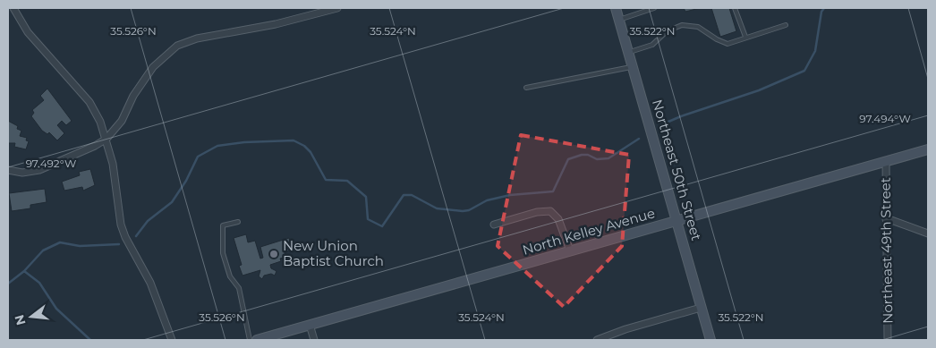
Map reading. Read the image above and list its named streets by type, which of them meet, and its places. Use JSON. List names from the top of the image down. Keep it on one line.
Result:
{"streets":{"street":["Northeast 50th Street","North Kelley Avenue","Northeast 49th Street"]},"crossings":[["Northeast 50th Street","North Kelley Avenue"],["North Kelley Avenue","Northeast 49th Street"]],"places":["New Union Baptist Church"],"north":"left","coordinates":["35.526°N","35.524°N","35.522°N","97.494°W","97.492°W"]}
